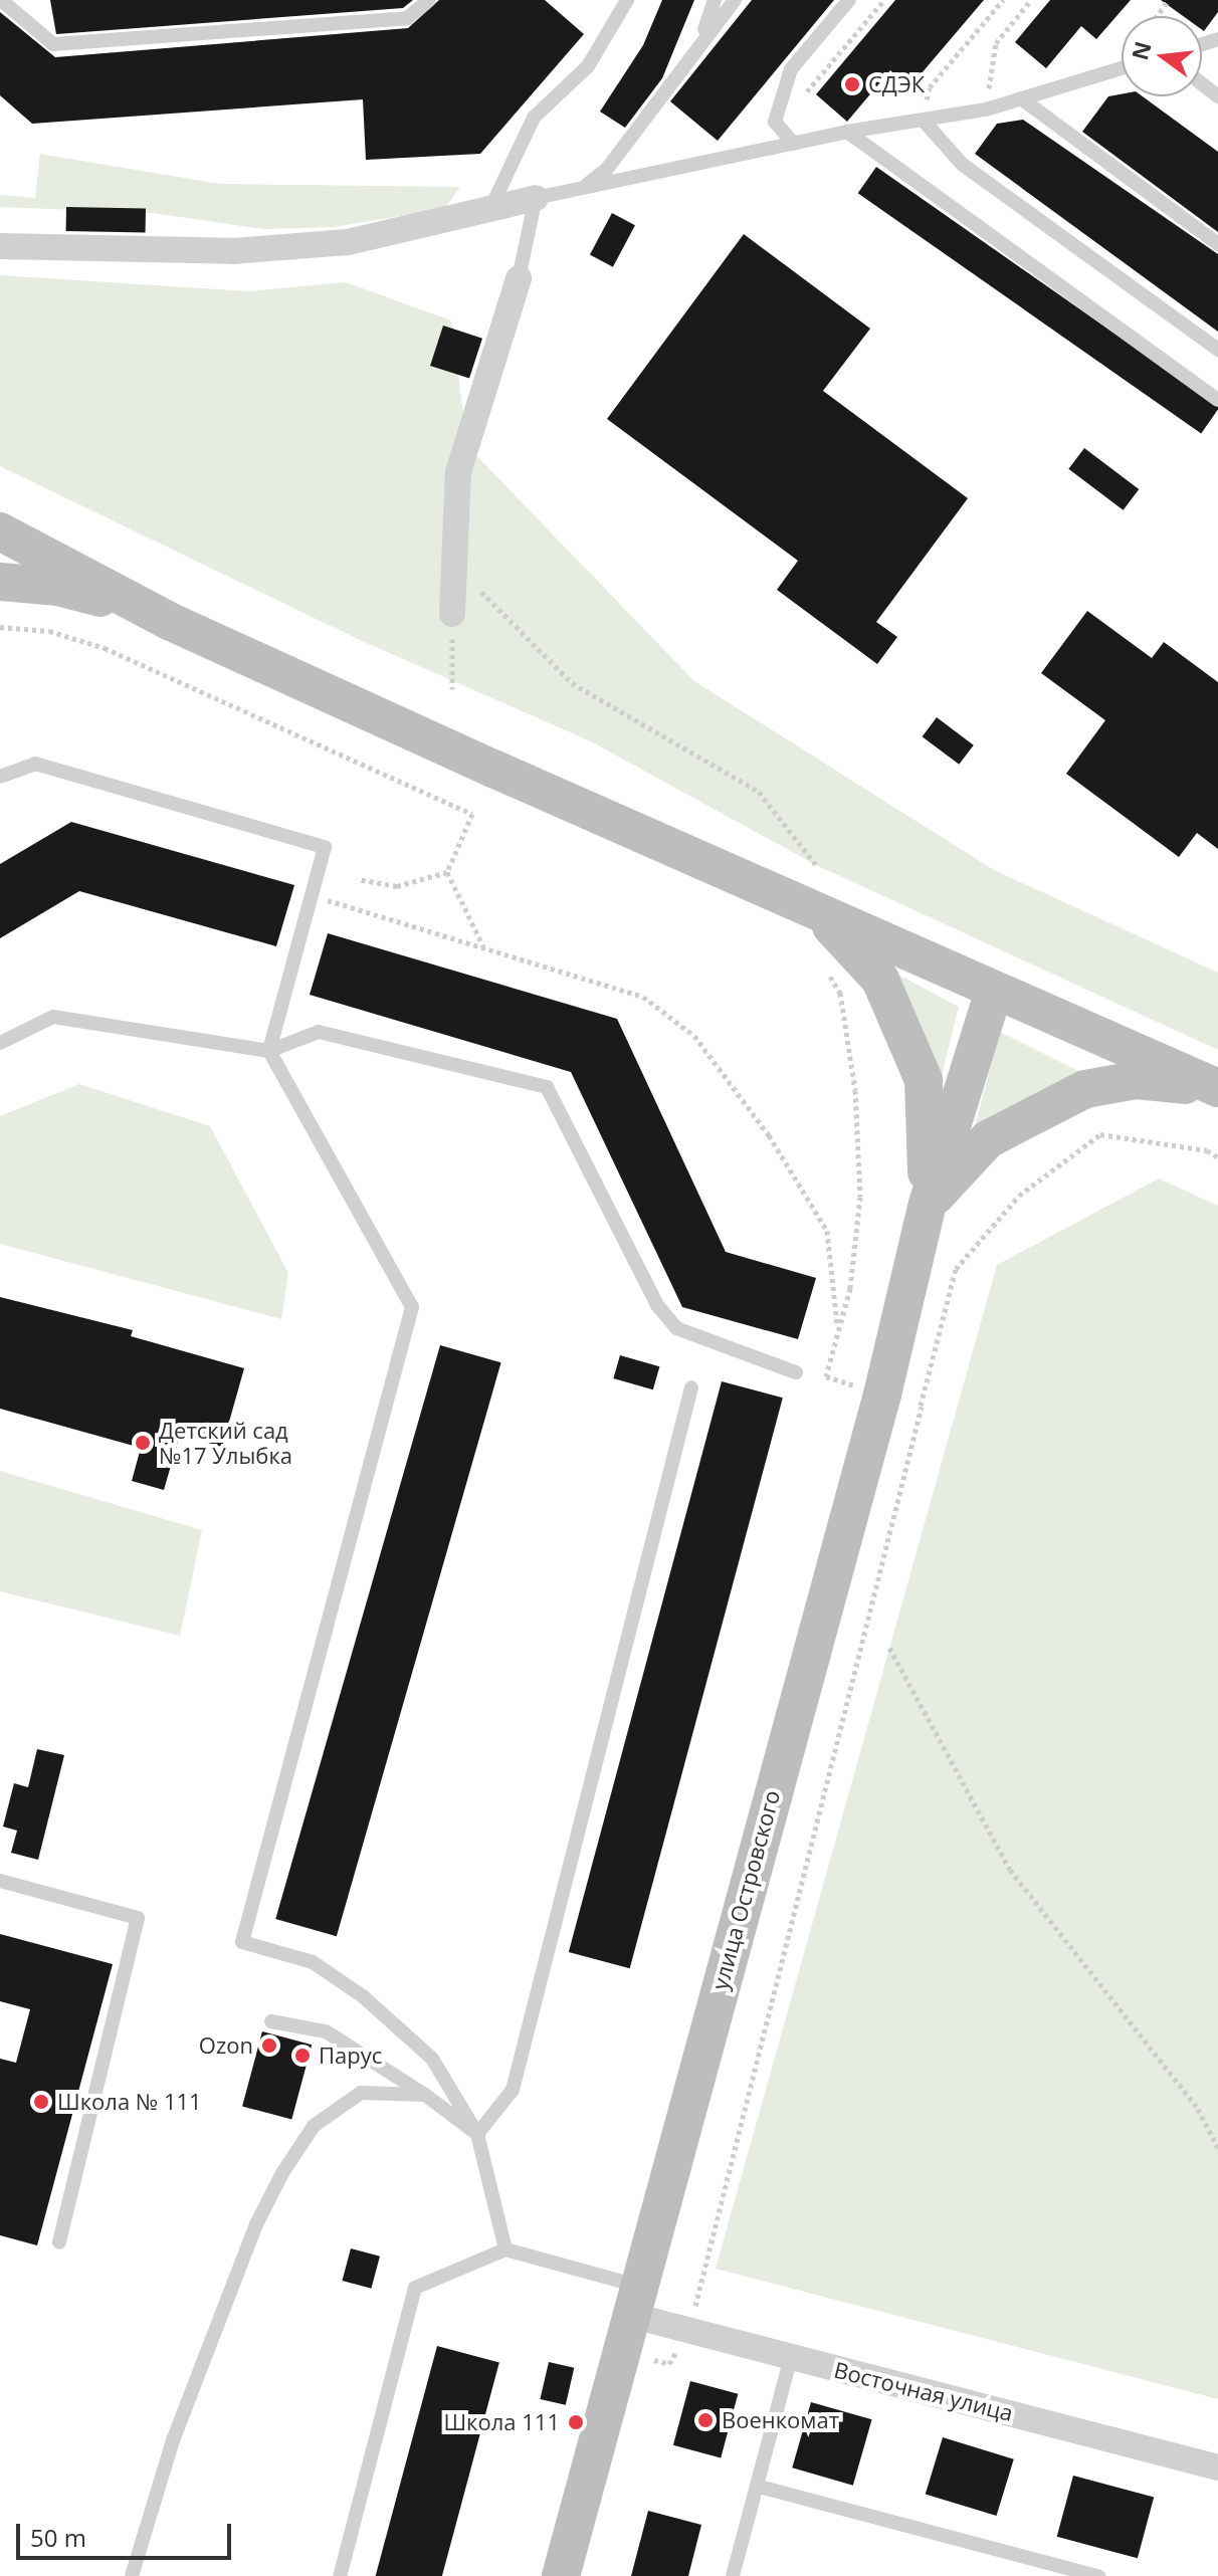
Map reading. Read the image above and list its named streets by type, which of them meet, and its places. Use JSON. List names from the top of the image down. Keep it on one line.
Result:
{"streets":{"street":["улица Островского","Восточная улица"]},"crossings":[["улица Островского","Восточная улица"]],"places":["СДЭК","Детский сад №17 Улыбка","Ozon","Парус","Школа № 111","Военкомат","Школа 111"],"scale_bar":"50 m","north":"left"}
